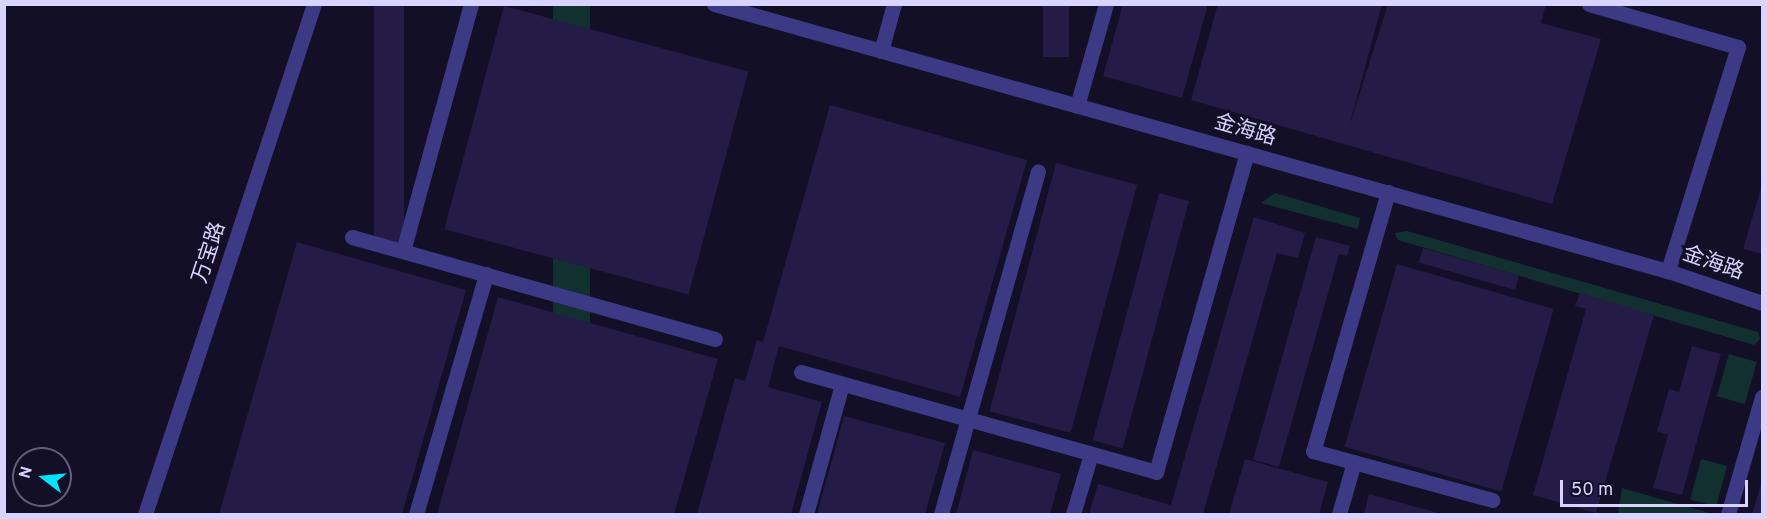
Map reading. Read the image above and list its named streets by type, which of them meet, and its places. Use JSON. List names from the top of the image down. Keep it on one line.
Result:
{"streets":{"street":["金海路","万宝路"]},"scale_bar":"50 m","north":"left"}
